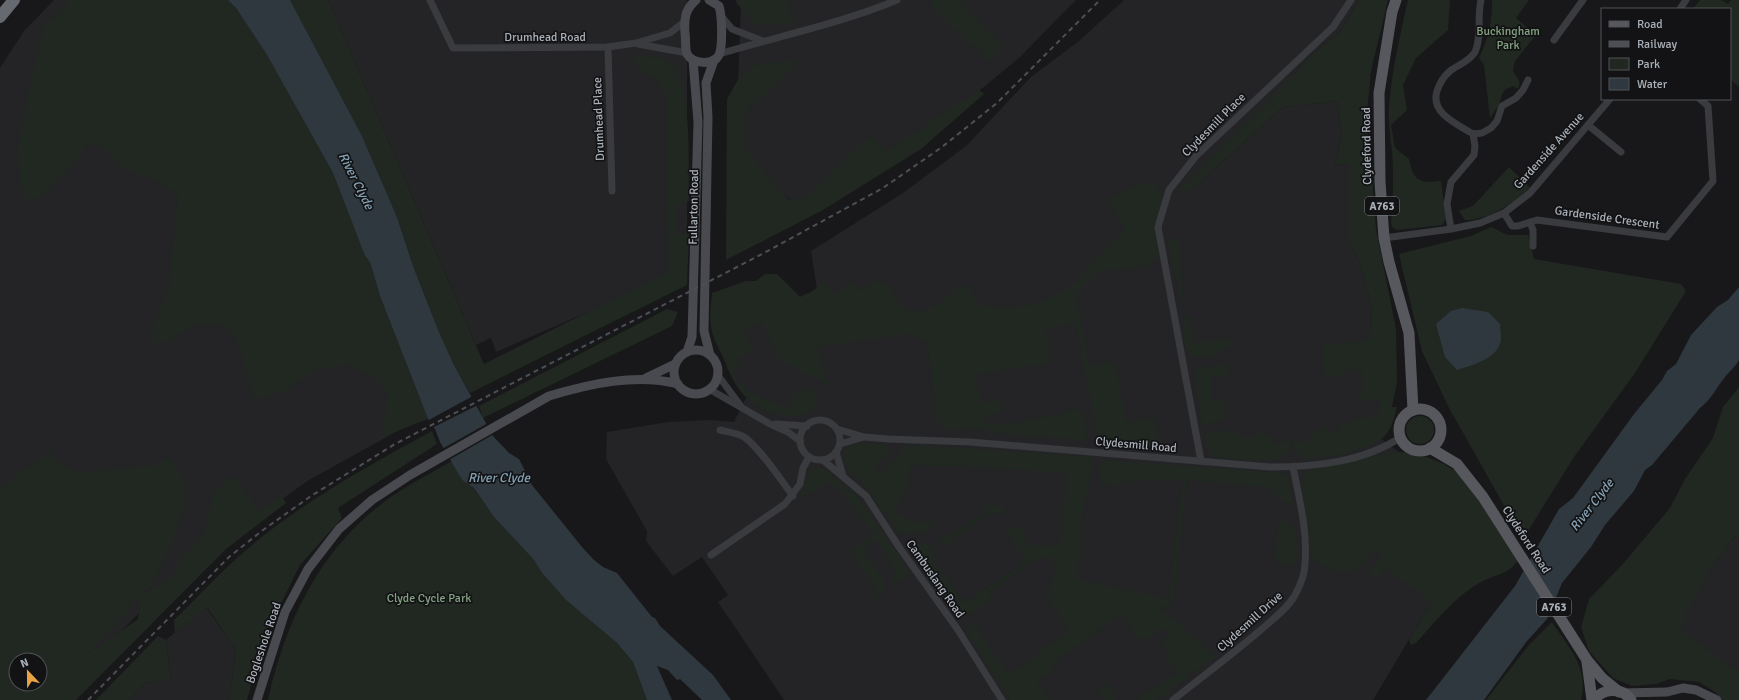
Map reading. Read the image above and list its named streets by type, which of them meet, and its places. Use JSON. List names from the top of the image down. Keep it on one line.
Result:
{"streets":{"main road":["Clydeford Road","A763"],"street":["Drumhead Road","Drumhead Place","Clydesmill Place","Gardenside Avenue","Fullarton Road","Gardenside Crescent","Clydesmill Road","Cambuslang Road","Clydesmill Drive","Bogleshole Road"]},"crossings":[["Drumhead Road","Drumhead Place"],["Clydesmill Place","Clydesmill Road"],["Clydeford Road","Gardenside Avenue"],["Clydeford Road","Clydesmill Road"],["Gardenside Avenue","Gardenside Crescent"],["Clydesmill Road","Cambuslang Road"],["Clydesmill Road","Clydesmill Drive"]],"water":["River Clyde"],"parks":["Buckingham Park","Clyde Cycle Park"],"legend":["Road","Railway","Park","Water"],"north":"top"}
